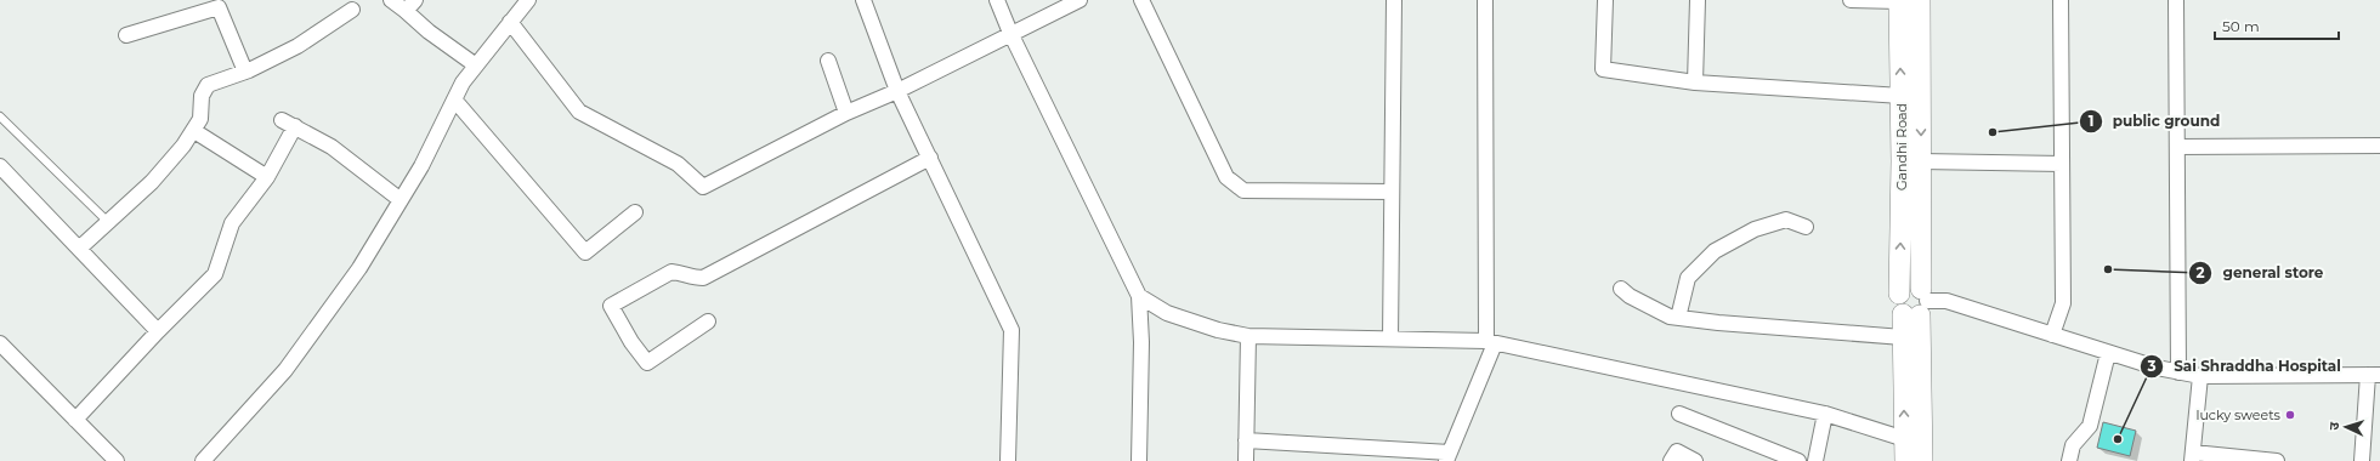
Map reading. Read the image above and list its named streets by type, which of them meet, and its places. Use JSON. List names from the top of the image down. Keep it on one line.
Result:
{"streets":{"main road":["Gandhi Road"]},"places":["public ground","general store","lucky sweets","Sai Shraddha Hospital"],"scale_bar":"50 m","north":"left"}
